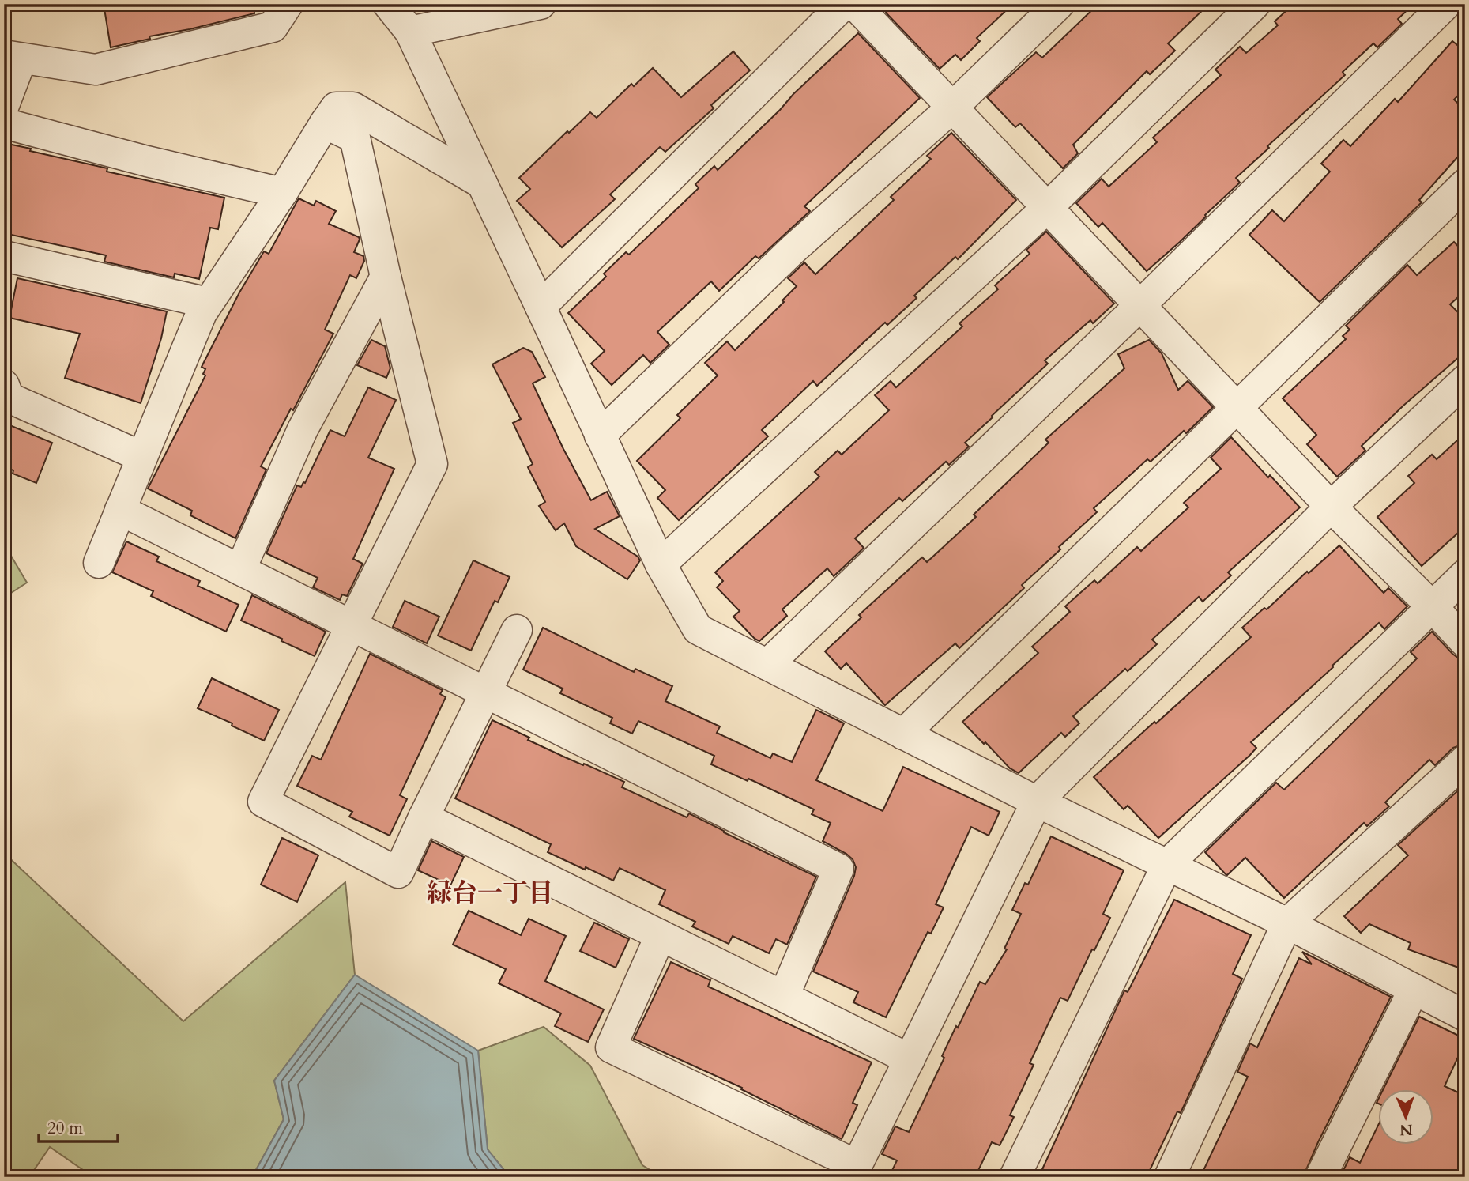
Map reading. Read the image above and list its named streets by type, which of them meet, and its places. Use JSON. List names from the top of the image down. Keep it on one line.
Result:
{"districts":["緑台一丁目"],"scale_bar":"20 m","north":"bottom"}
